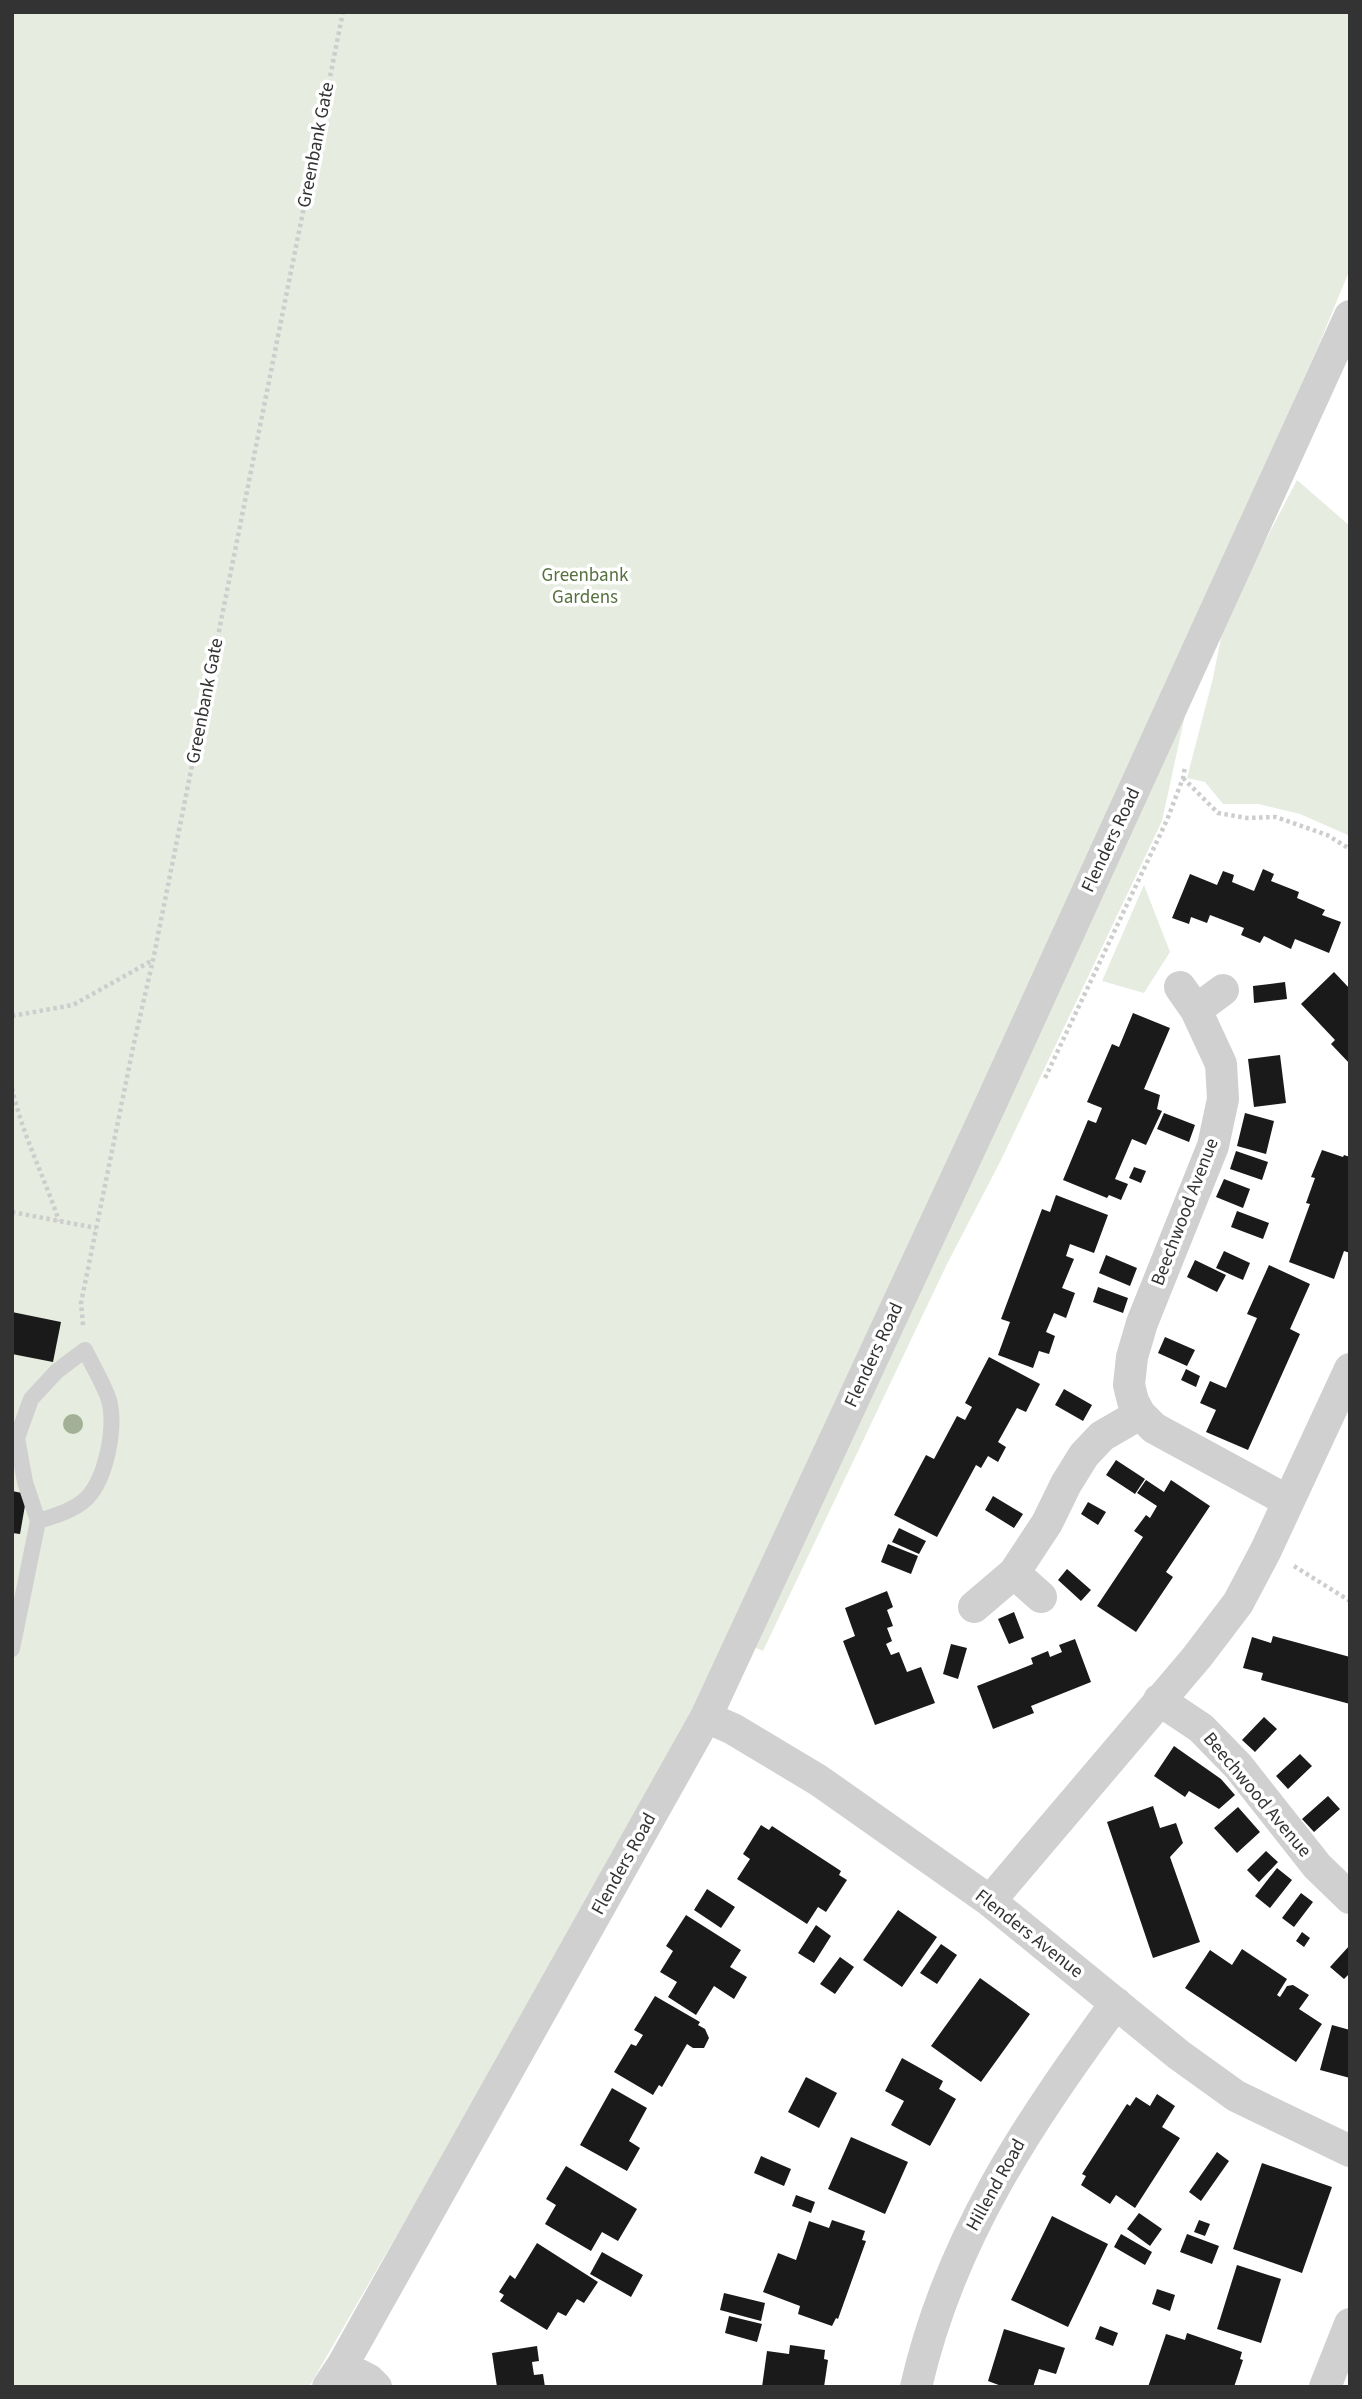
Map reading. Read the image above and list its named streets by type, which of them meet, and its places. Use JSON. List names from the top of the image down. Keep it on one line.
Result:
{"streets":{"street":["Flenders Road","Beechwood Avenue","Flenders Avenue","Hillend Road"],"path":["Greenbank Gate"]},"crossings":[["Flenders Road","Flenders Avenue"],["Flenders Avenue","Hillend Road"]],"parks":["Greenbank Gardens"]}
